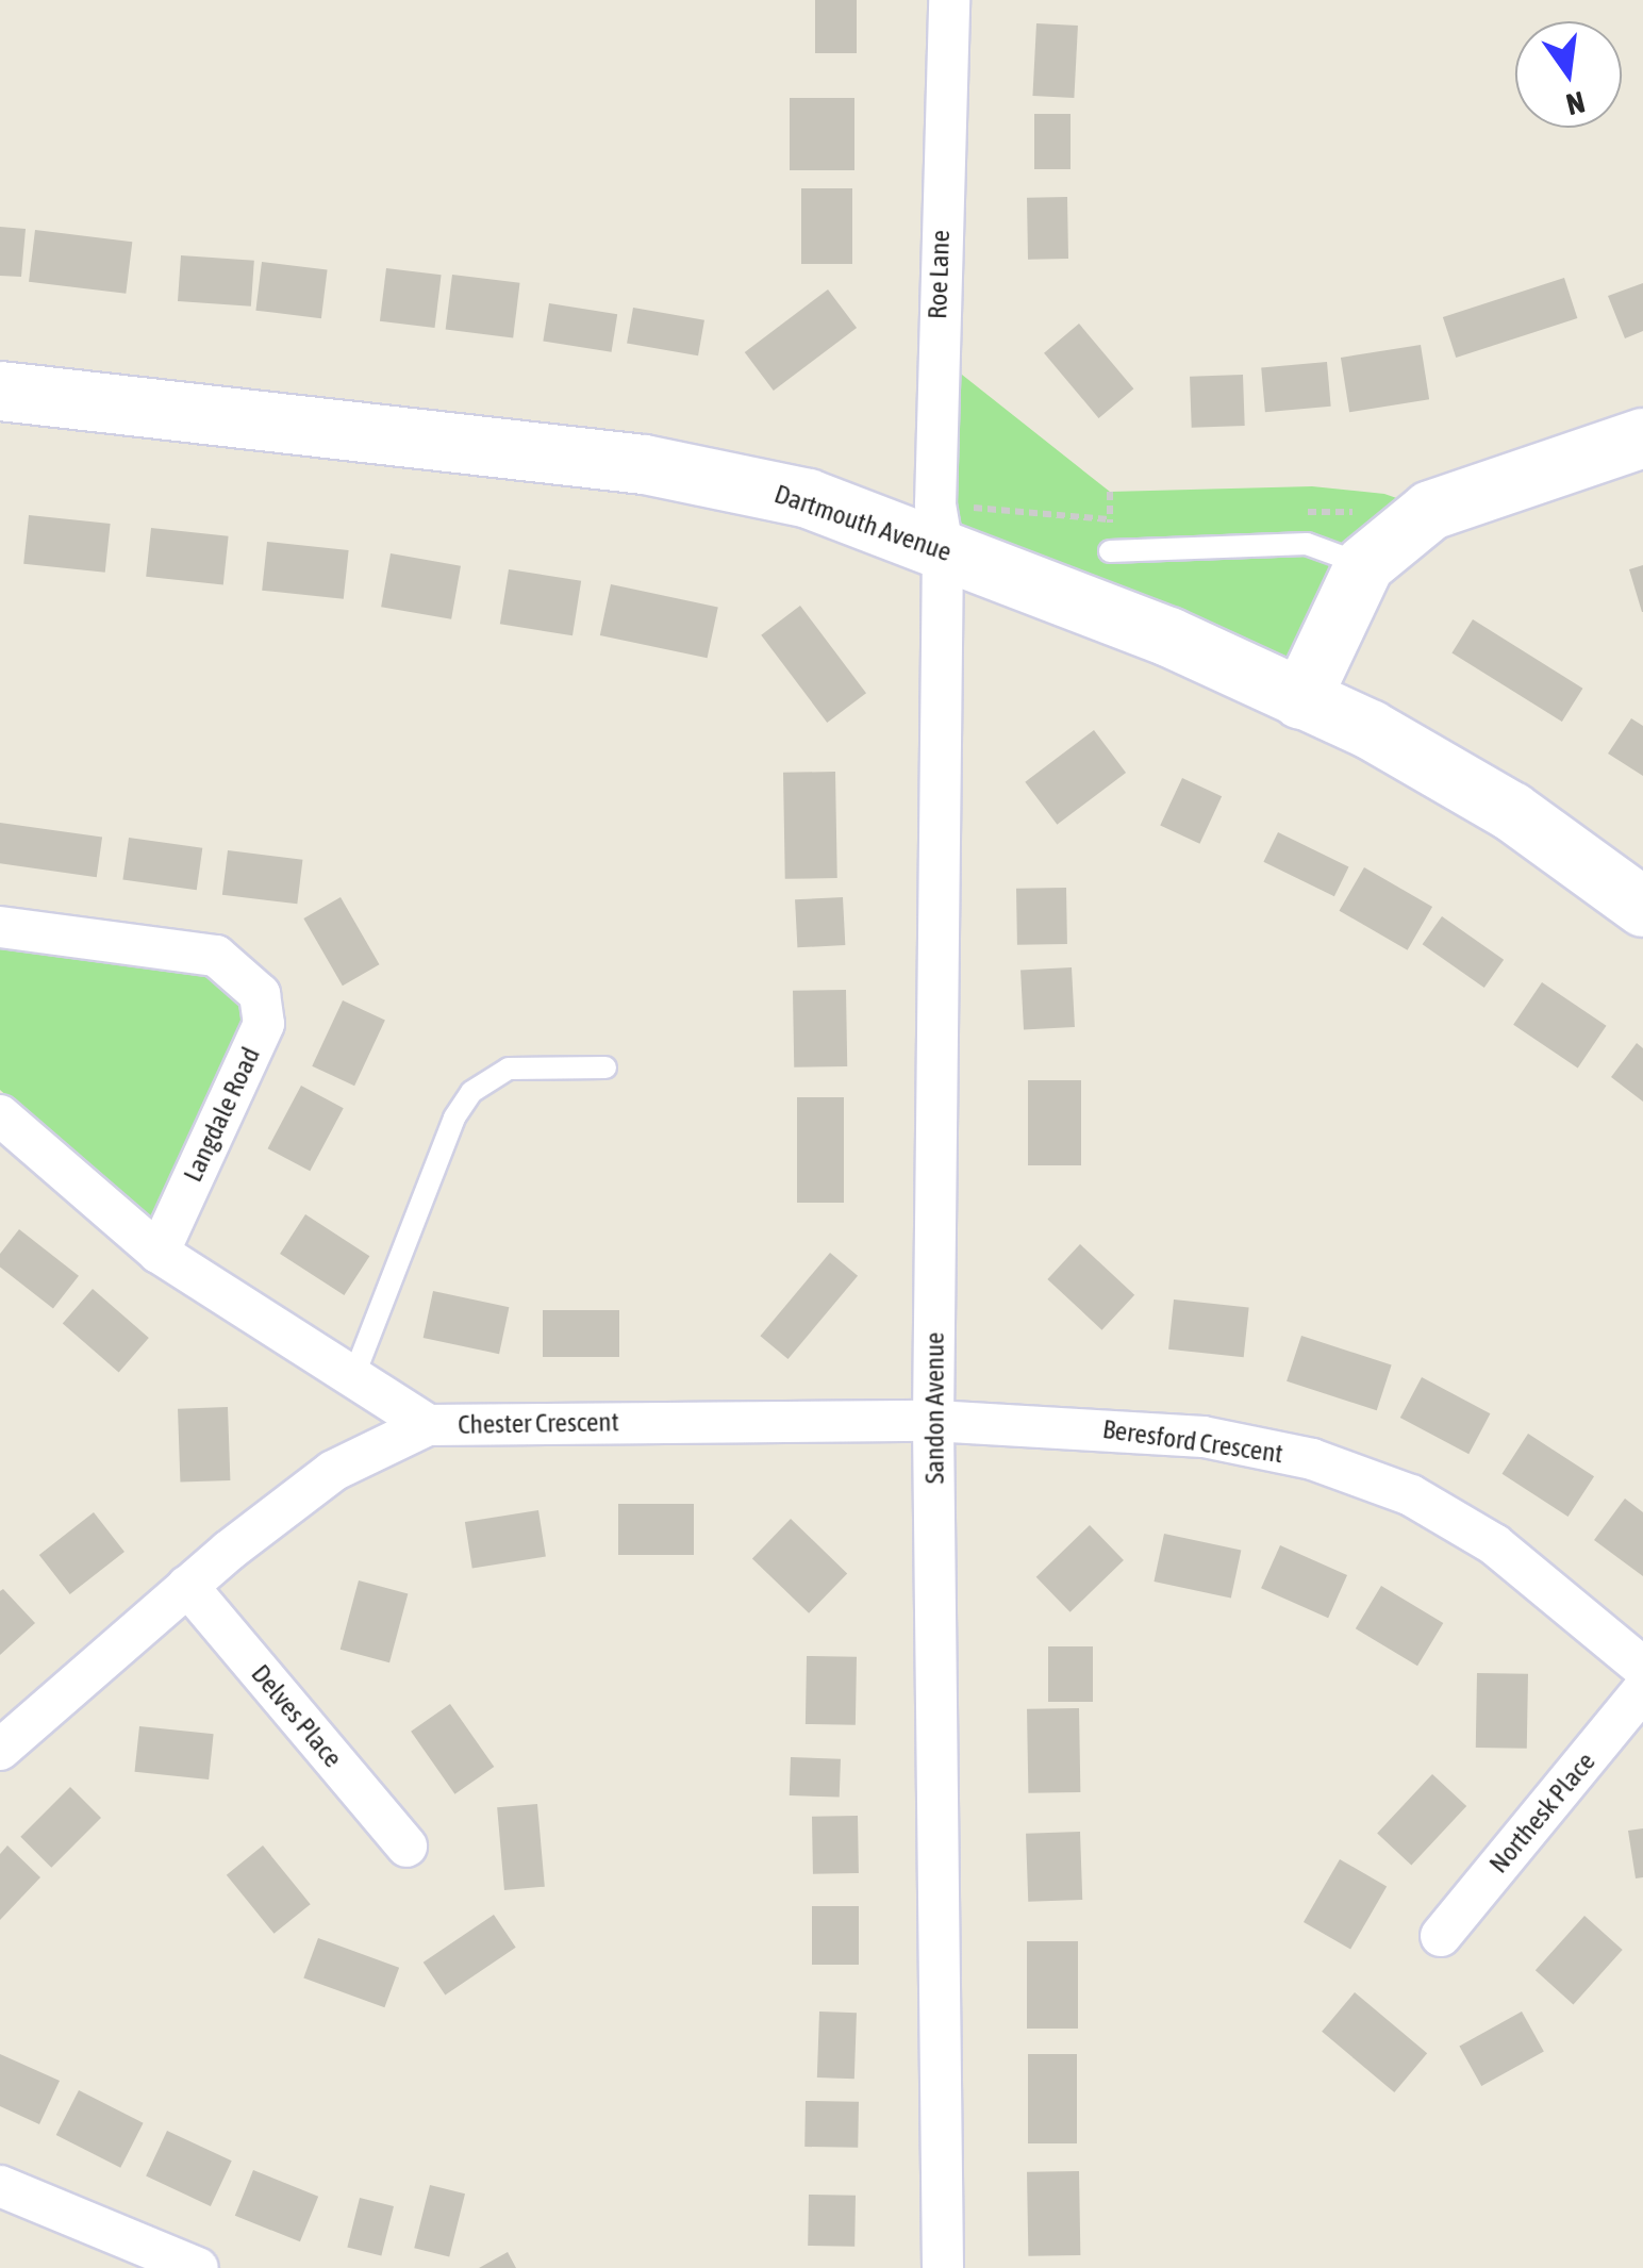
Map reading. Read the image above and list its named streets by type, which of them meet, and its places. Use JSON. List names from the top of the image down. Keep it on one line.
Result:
{"streets":{"street":["Roe Lane","Dartmouth Avenue","Langdale Road","Sandon Avenue","Chester Crescent","Beresford Crescent","Delves Place","Northesk Place"]},"crossings":[["Roe Lane","Dartmouth Avenue"],["Roe Lane","Sandon Avenue"],["Dartmouth Avenue","Sandon Avenue"],["Sandon Avenue","Chester Crescent"],["Sandon Avenue","Beresford Crescent"],["Chester Crescent","Beresford Crescent"],["Chester Crescent","Delves Place"]],"north":"bottom"}
